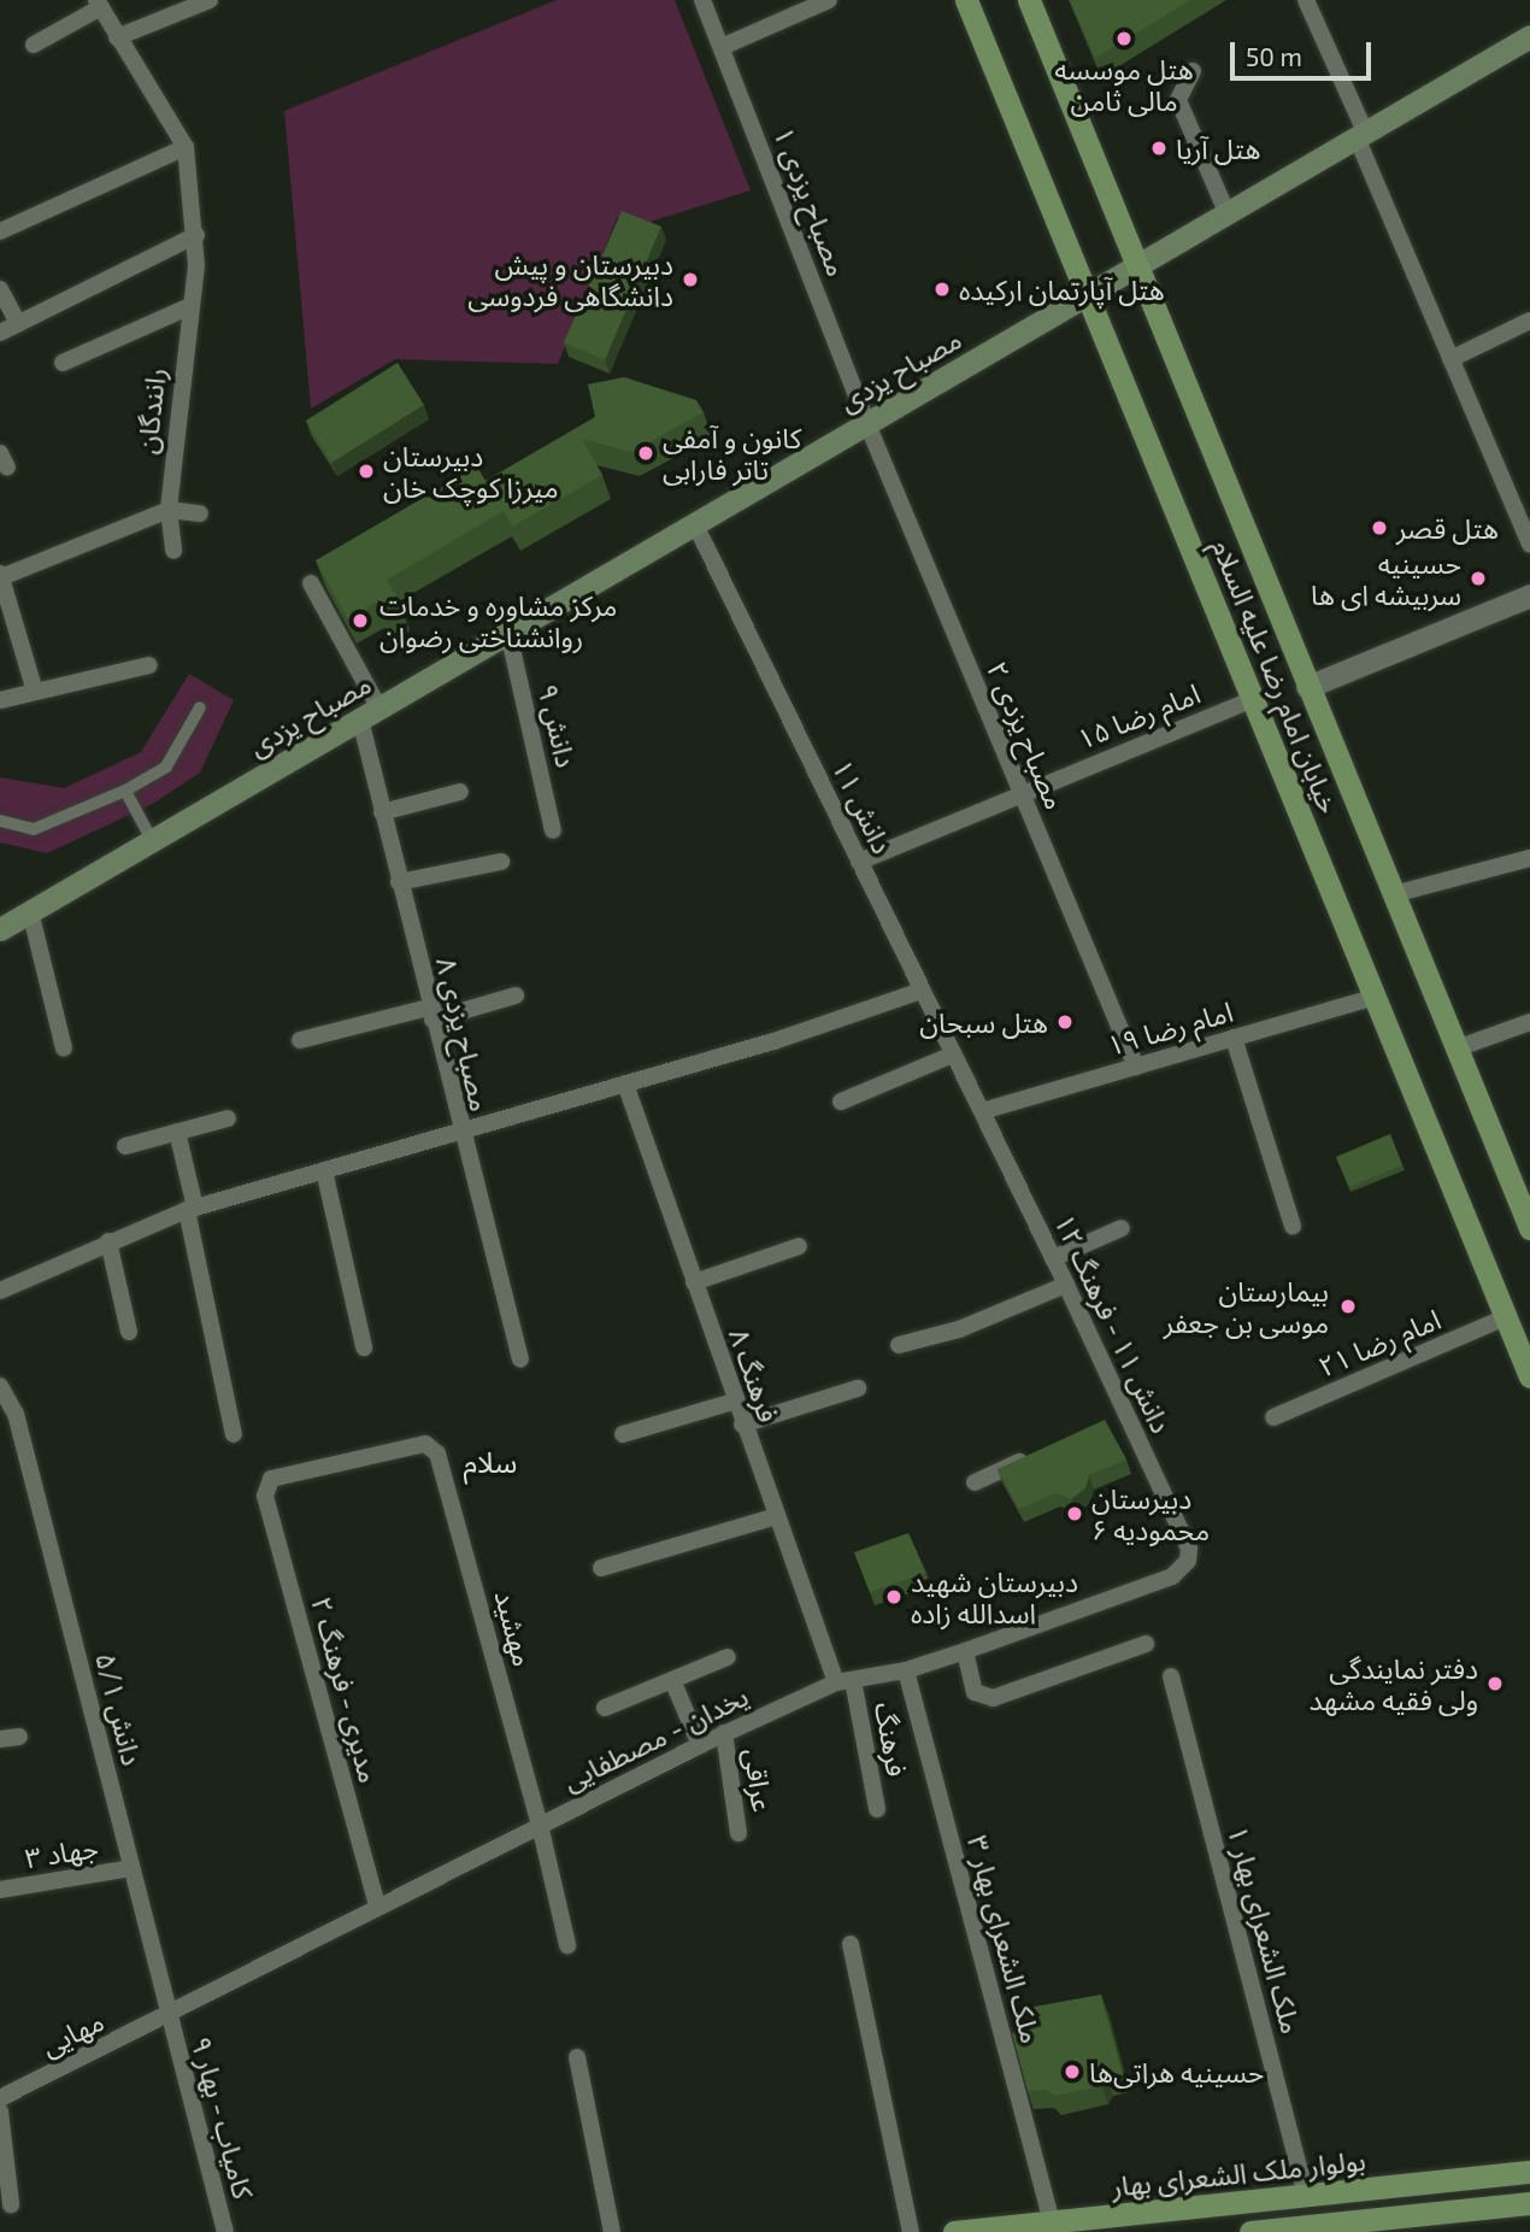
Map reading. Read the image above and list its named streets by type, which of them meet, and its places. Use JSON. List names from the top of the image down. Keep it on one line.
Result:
{"streets":{"main road":["مصباح یزدی","خیابان امام رضا علیه السلام","بولوار ملک الشعرای بهار"],"street":["مصباح یزدی ۱","رانندگان","امام رضا ۱۵","دانش ۹","مصباح یزدی ۲","دانش ۱۱","امام رضا ۱۹","مصباح یزدی ۸","دانش ۱۱ - فرهنگ ۱۲","امام رضا ۲۱","فرهنگ ۸","مهشید","مدیری - فرهنگ ۲","دانش ۵/۱","یخدان - مصطفایی","فرهنگ","عراقی","جهاد ۳","ملک الشعرای بهار ۱","ملک الشعرای بهار ۳","مهایی","کامیاب - بهار ۹"]},"crossings":[["مصباح یزدی ۱","مصباح یزدی"],["مصباح یزدی ۱","مصباح یزدی ۲"],["مصباح یزدی","خیابان امام رضا علیه السلام"],["مصباح یزدی","دانش ۹"],["مصباح یزدی","مصباح یزدی ۲"],["مصباح یزدی","دانش ۱۱"],["مصباح یزدی","مصباح یزدی ۸"],["خیابان امام رضا علیه السلام","امام رضا ۱۵"],["خیابان امام رضا علیه السلام","امام رضا ۱۹"],["خیابان امام رضا علیه السلام","امام رضا ۲۱"],["امام رضا ۱۵","مصباح یزدی ۲"],["امام رضا ۱۵","دانش ۱۱"],["مصباح یزدی ۲","امام رضا ۱۹"],["دانش ۱۱","امام رضا ۱۹"],["دانش ۱۱","دانش ۱۱ - فرهنگ ۱۲"],["امام رضا ۱۹","دانش ۱۱ - فرهنگ ۱۲"],["دانش ۱۱ - فرهنگ ۱۲","یخدان - مصطفایی"],["فرهنگ ۸","یخدان - مصطفایی"],["فرهنگ ۸","فرهنگ"],["مهشید","مدیری - فرهنگ ۲"],["مهشید","یخدان - مصطفایی"],["مدیری - فرهنگ ۲","یخدان - مصطفایی"],["دانش ۵/۱","یخدان - مصطفایی"],["دانش ۵/۱","جهاد ۳"],["دانش ۵/۱","مهایی"],["دانش ۵/۱","کامیاب - بهار ۹"],["یخدان - مصطفایی","فرهنگ"],["یخدان - مصطفایی","عراقی"],["یخدان - مصطفایی","ملک الشعرای بهار ۳"],["یخدان - مصطفایی","مهایی"],["یخدان - مصطفایی","کامیاب - بهار ۹"],["ملک الشعرای بهار ۱","بولوار ملک الشعرای بهار"],["ملک الشعرای بهار ۳","بولوار ملک الشعرای بهار"],["مهایی","کامیاب - بهار ۹"]],"districts":["سلام"],"places":["هتل موسسه مالی ثامن","هتل آریا","دبیرستان و پیش دانشگاهی فردوسی","هتل آپارتمان ارکیده","کانون و آمفی تاتر فارابی","دبیرستان میرزا کوچک خان","هتل قصر","حسینیه سربیشه ای ها","مرکز مشاوره و خدمات روانشناختی رضوان","هتل سبحان","بیمارستان موسی بن جعفر","دبیرستان محمودیه ۶","دبیرستان شهید اسدالله زاده","دفتر نمایندگی ولی فقیه مشهد","حسینیه هراتی‌ها"],"scale_bar":"50 m"}
